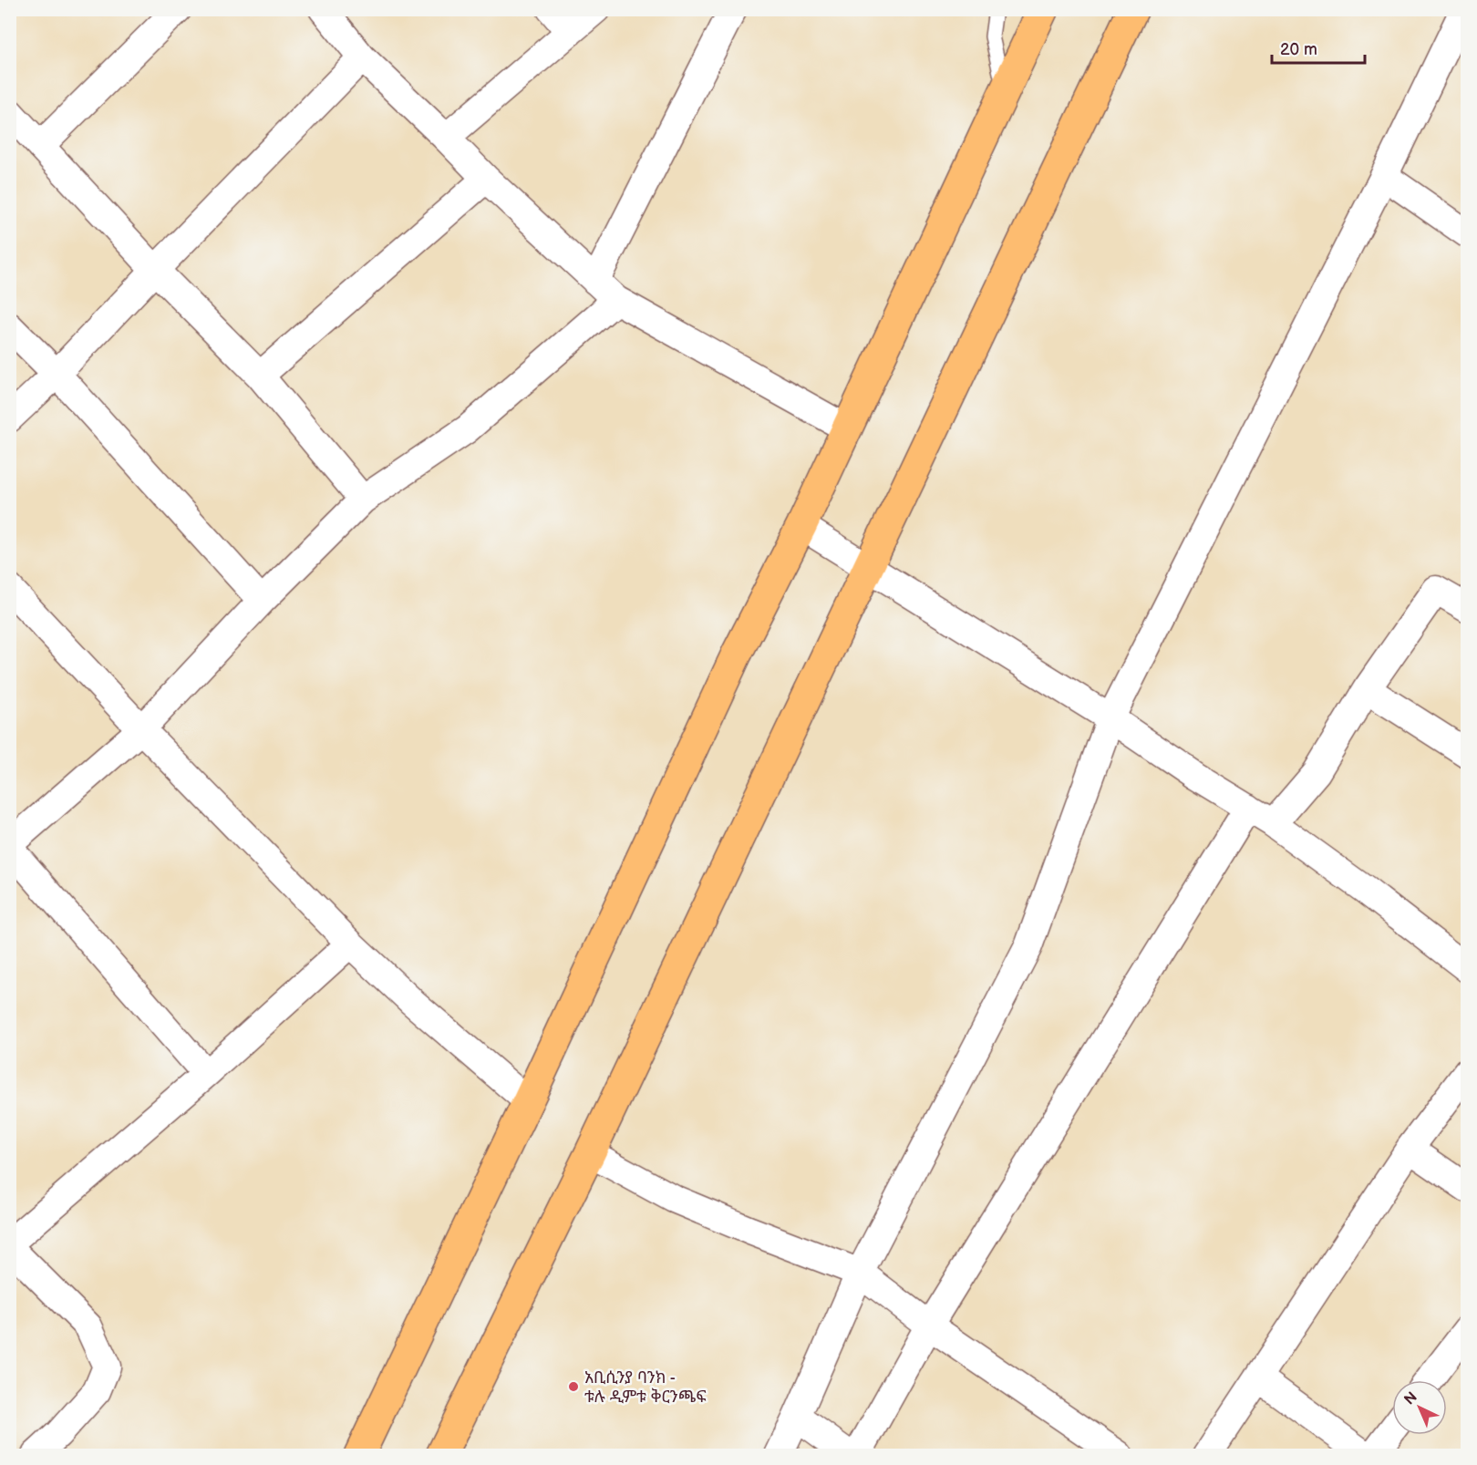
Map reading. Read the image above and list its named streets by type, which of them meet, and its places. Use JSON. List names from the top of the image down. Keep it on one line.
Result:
{"places":["አቢሲንያ ባንክ - ቱሉ ዲምቱ ቅርንጫፍ"],"scale_bar":"20 m","north":"top left"}
